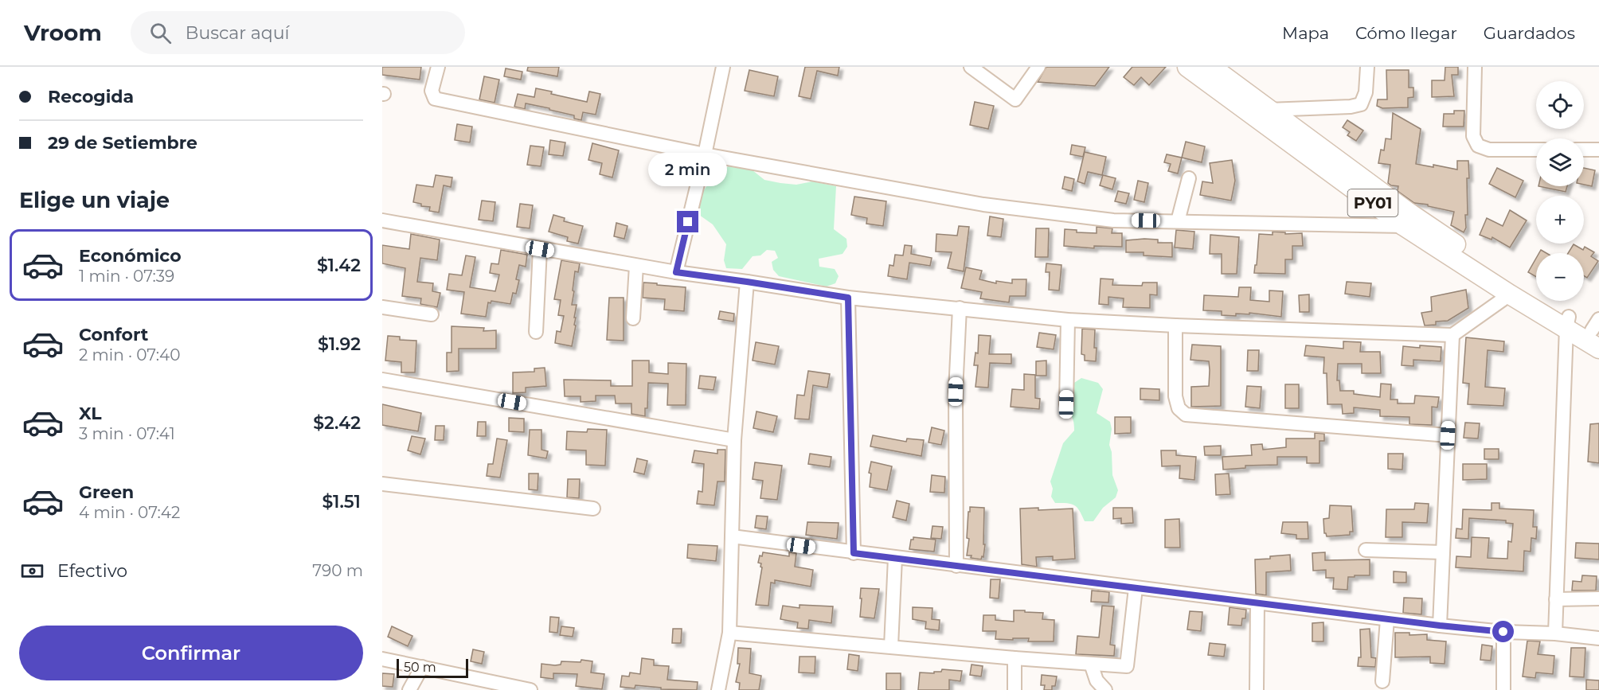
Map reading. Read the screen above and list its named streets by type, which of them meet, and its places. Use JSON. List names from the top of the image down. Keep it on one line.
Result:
{"streets":{"highway":["PY01"]},"scale_bar":"50 m","page":{"header":"Vroom","search":"Buscar aquí","nav":["Mapa","Cómo llegar","Guardados"],"banner":["Recogida","29 de Setiembre"],"map_buttons":["+","−"],"bubble":"2 min","heading":"Elige un viaje","list":[{"name":"Económico","note":"1 min · 07:39","value":"$1.42"},{"name":"Confort","note":"2 min · 07:40","value":"$1.92"},{"name":"XL","note":"3 min · 07:41","value":"$2.42"},{"name":"Green","note":"4 min · 07:42","value":"$1.51"}],"pay":["Efectivo","790 m"],"buttons":"Confirmar","scale":"50 m"}}
